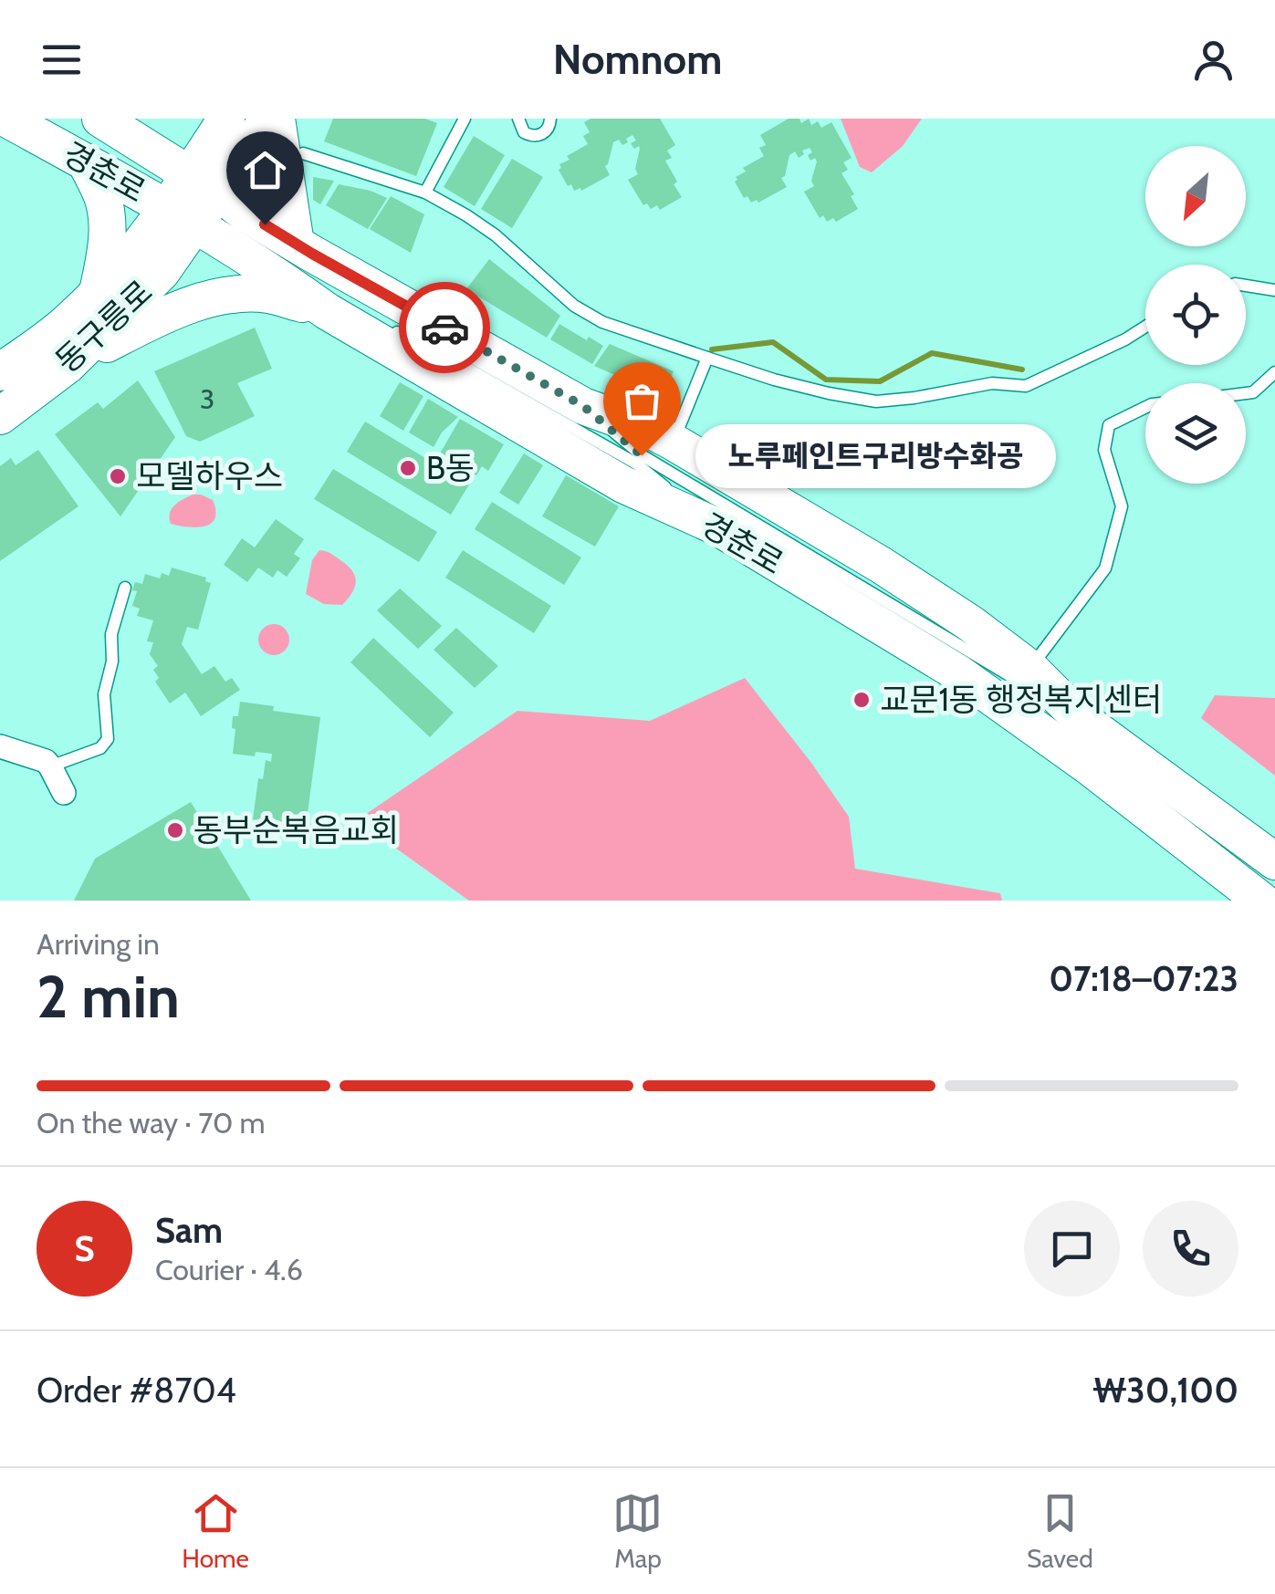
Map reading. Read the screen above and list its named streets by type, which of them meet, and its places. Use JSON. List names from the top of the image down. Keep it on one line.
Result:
{"streets":{"main road":["경춘로","동구릉로"]},"crossings":[["경춘로","동구릉로"]],"places":["노루페인트구리방수화공","B동","모델하우스","교문1동 행정복지센터","동부순복음교회"],"house_numbers":["3"],"north":"bottom left","page":{"header":"Nomnom","bubble":"노루페인트구리방수화공","heading":["2 min","Arriving in","07:18–07:23"],"panel":["Sam","Courier · 4.6","Order #8704","₩30,100"],"bar":"On the way · 70 m","round":"S","tabs":["Home","Map","Saved"]}}
